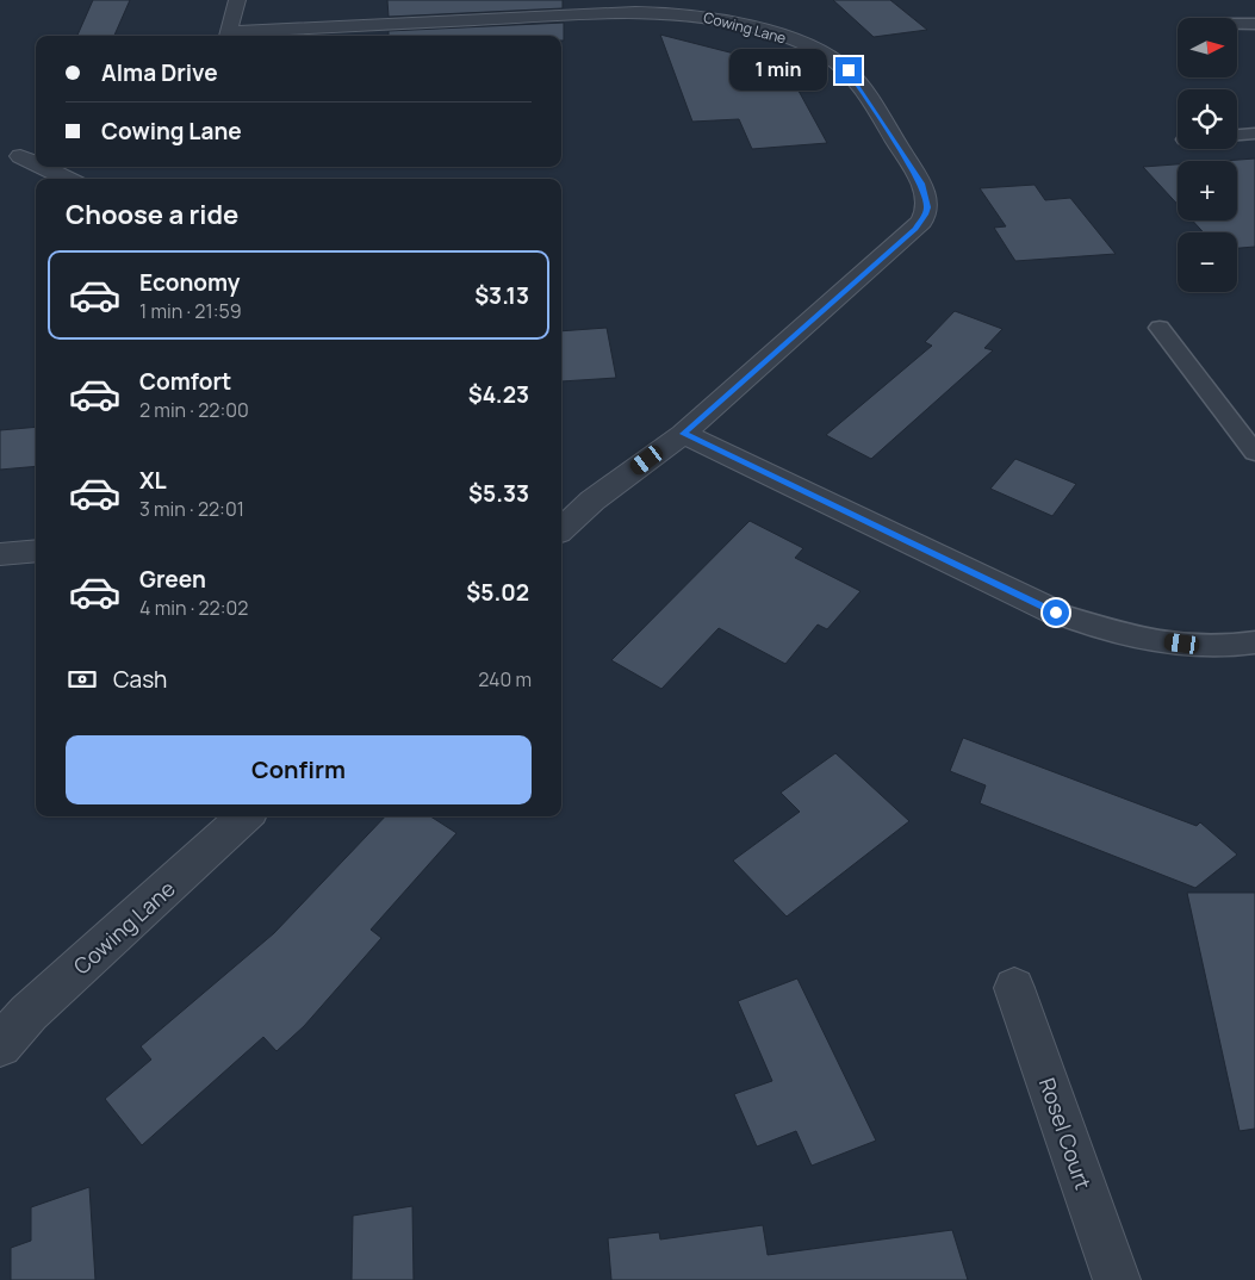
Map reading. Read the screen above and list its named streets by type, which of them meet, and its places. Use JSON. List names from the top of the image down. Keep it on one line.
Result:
{"streets":{"street":["Cowing Lane","Rosel Court"]},"north":"right","page":{"map_buttons":["+","−"],"banner":["Alma Drive","Cowing Lane"],"bubble":"1 min","heading":"Choose a ride","list":[{"name":"Economy","note":"1 min · 21:59","value":"$3.13"},{"name":"Comfort","note":"2 min · 22:00","value":"$4.23"},{"name":"XL","note":"3 min · 22:01","value":"$5.33"},{"name":"Green","note":"4 min · 22:02","value":"$5.02"}],"pay":["Cash","240 m"],"buttons":"Confirm"}}
